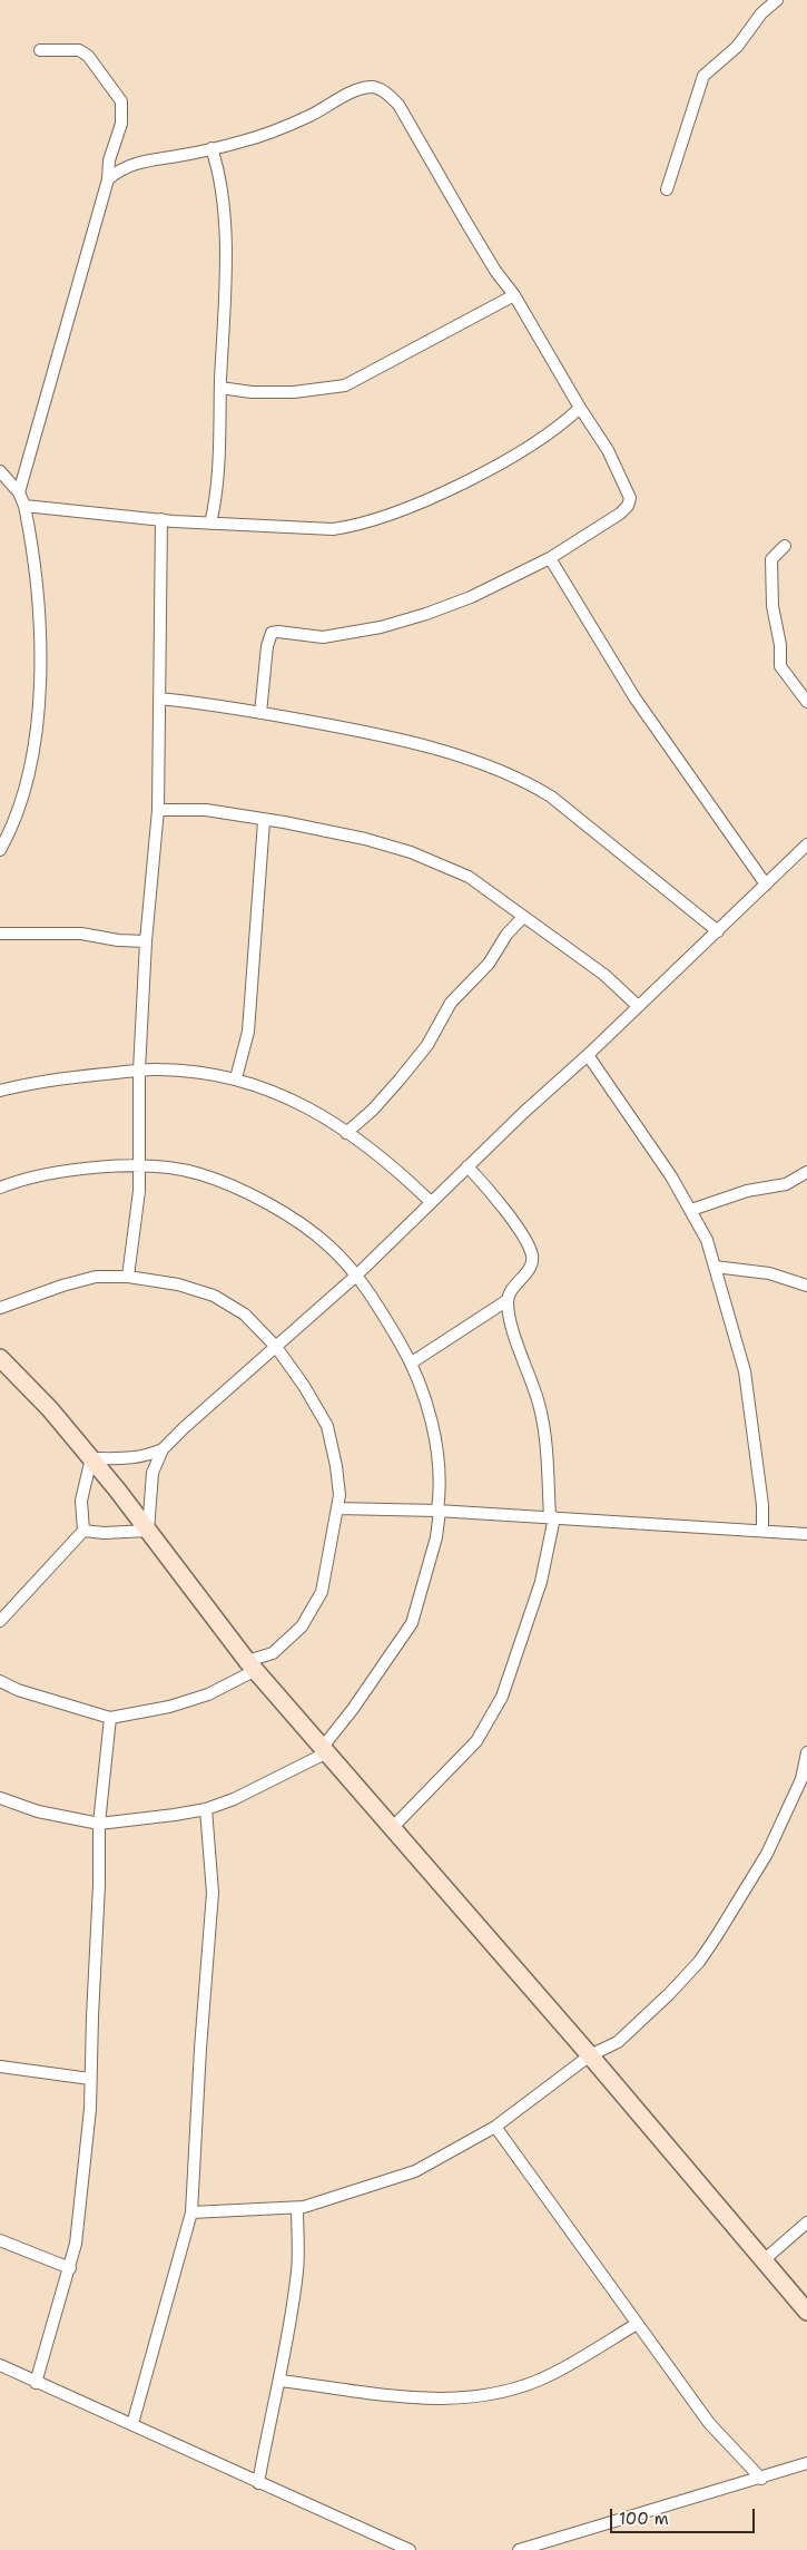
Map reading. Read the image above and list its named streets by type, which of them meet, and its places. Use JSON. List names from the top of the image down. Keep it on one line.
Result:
{"scale_bar":"100 m"}
